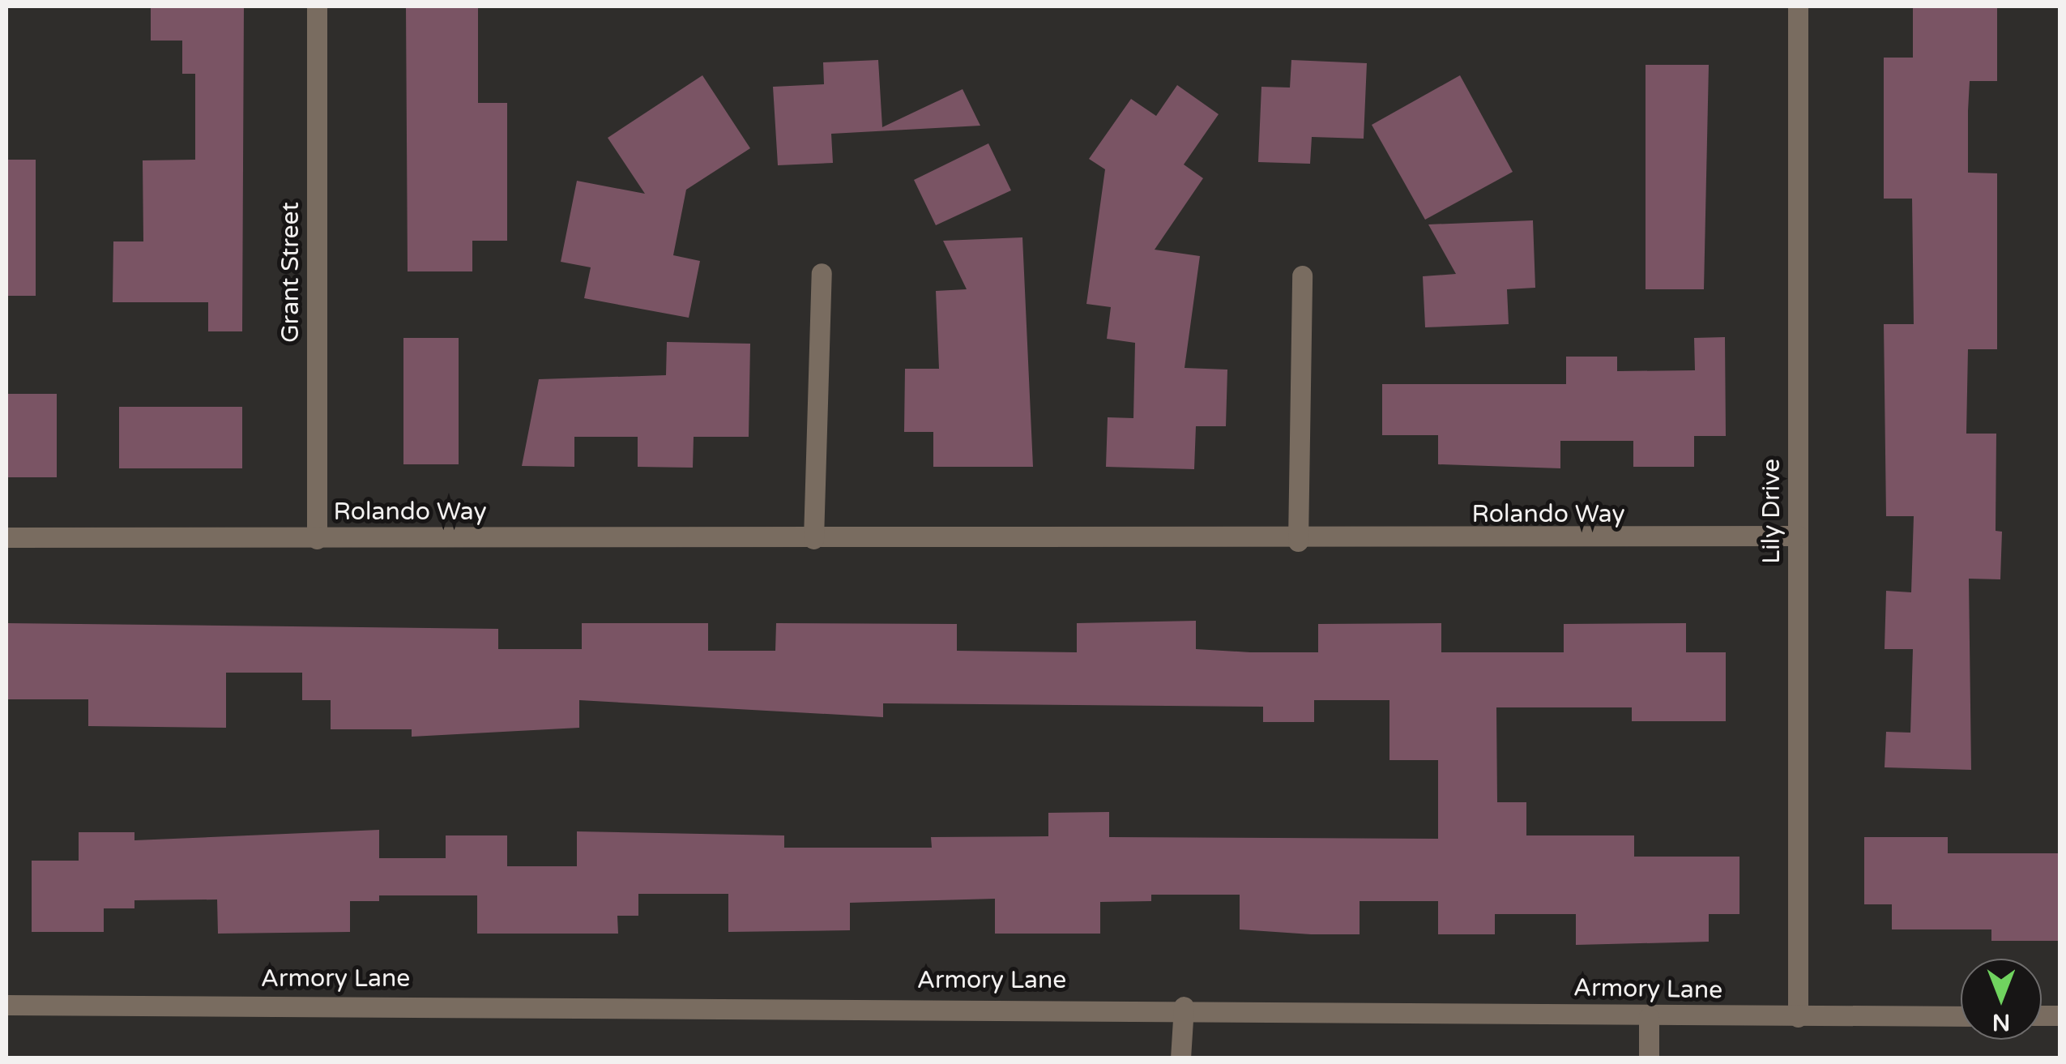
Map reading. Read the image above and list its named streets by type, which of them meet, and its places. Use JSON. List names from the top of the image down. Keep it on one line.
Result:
{"streets":{"street":["Grant Street","Lily Drive","Rolando Way","Armory Lane"]},"crossings":[["Grant Street","Rolando Way"],["Lily Drive","Rolando Way"],["Lily Drive","Armory Lane"]],"north":"bottom"}
